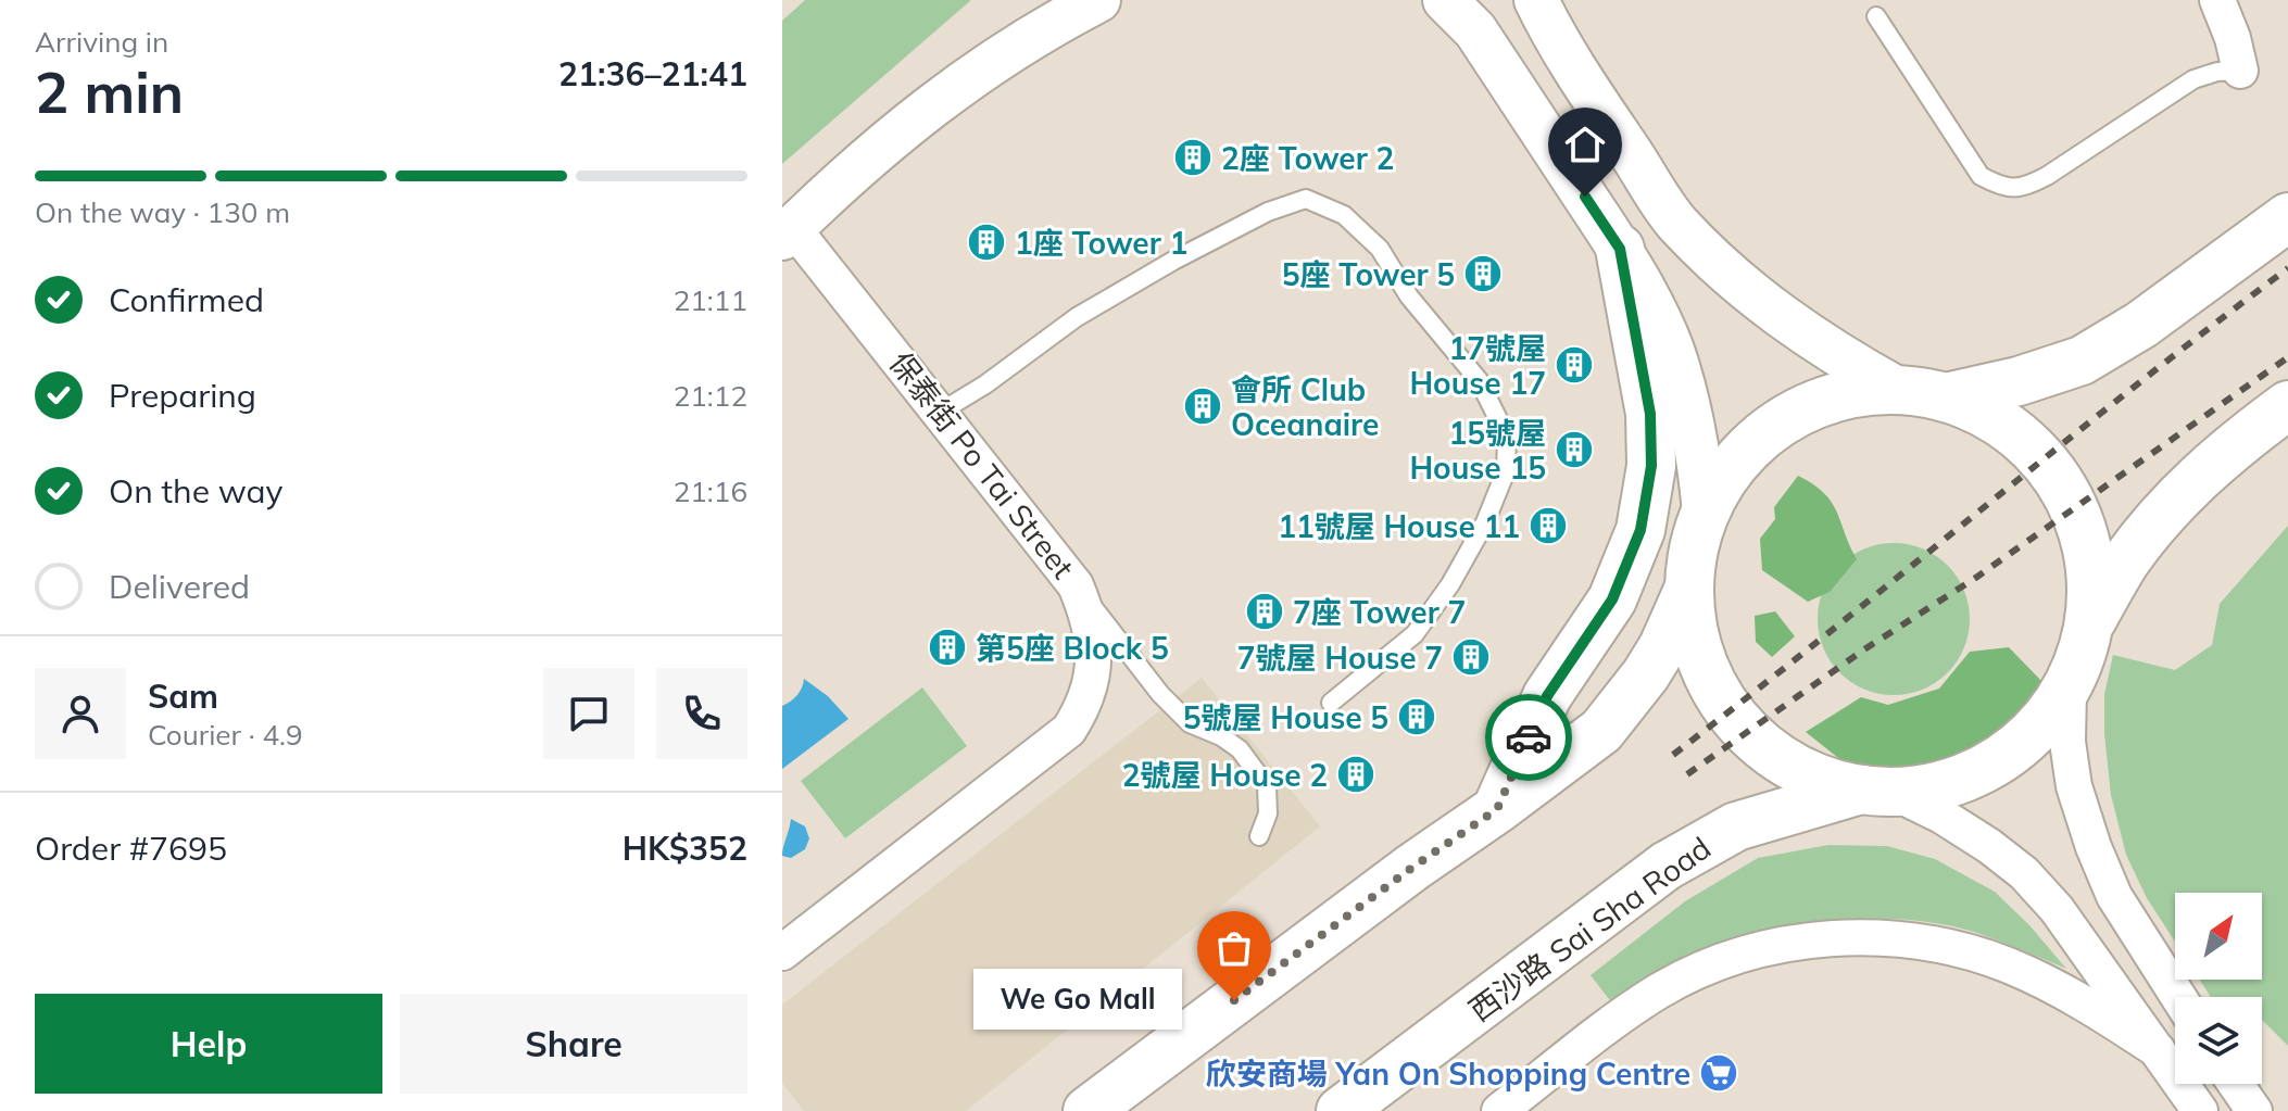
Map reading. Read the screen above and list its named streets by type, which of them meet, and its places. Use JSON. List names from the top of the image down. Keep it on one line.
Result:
{"streets":{"main road":["西沙路 Sai Sha Road"],"street":["保泰街 Po Tai Street"]},"places":{"building":["2座 Tower 2","1座 Tower 1","5座 Tower 5","17號屋 House 17","會所 Club Oceanaire","15號屋 House 15","11號屋 House 11","7座 Tower 7","第5座 Block 5","7號屋 House 7","5號屋 House 5","2號屋 House 2"],"other":["We Go Mall"],"supermarket":["欣安商場 Yan On Shopping Centre"]},"north":"top right","page":{"heading":["2 min","Arriving in","21:36–21:41"],"panel":["Sam","Courier · 4.9","Order #7695","HK$352"],"bar":"On the way · 130 m","list":[["Confirmed","21:11"],["Preparing","21:12"],["On the way","21:16"],"Delivered"],"bubble":"We Go Mall","buttons":["Help","Share"]}}
